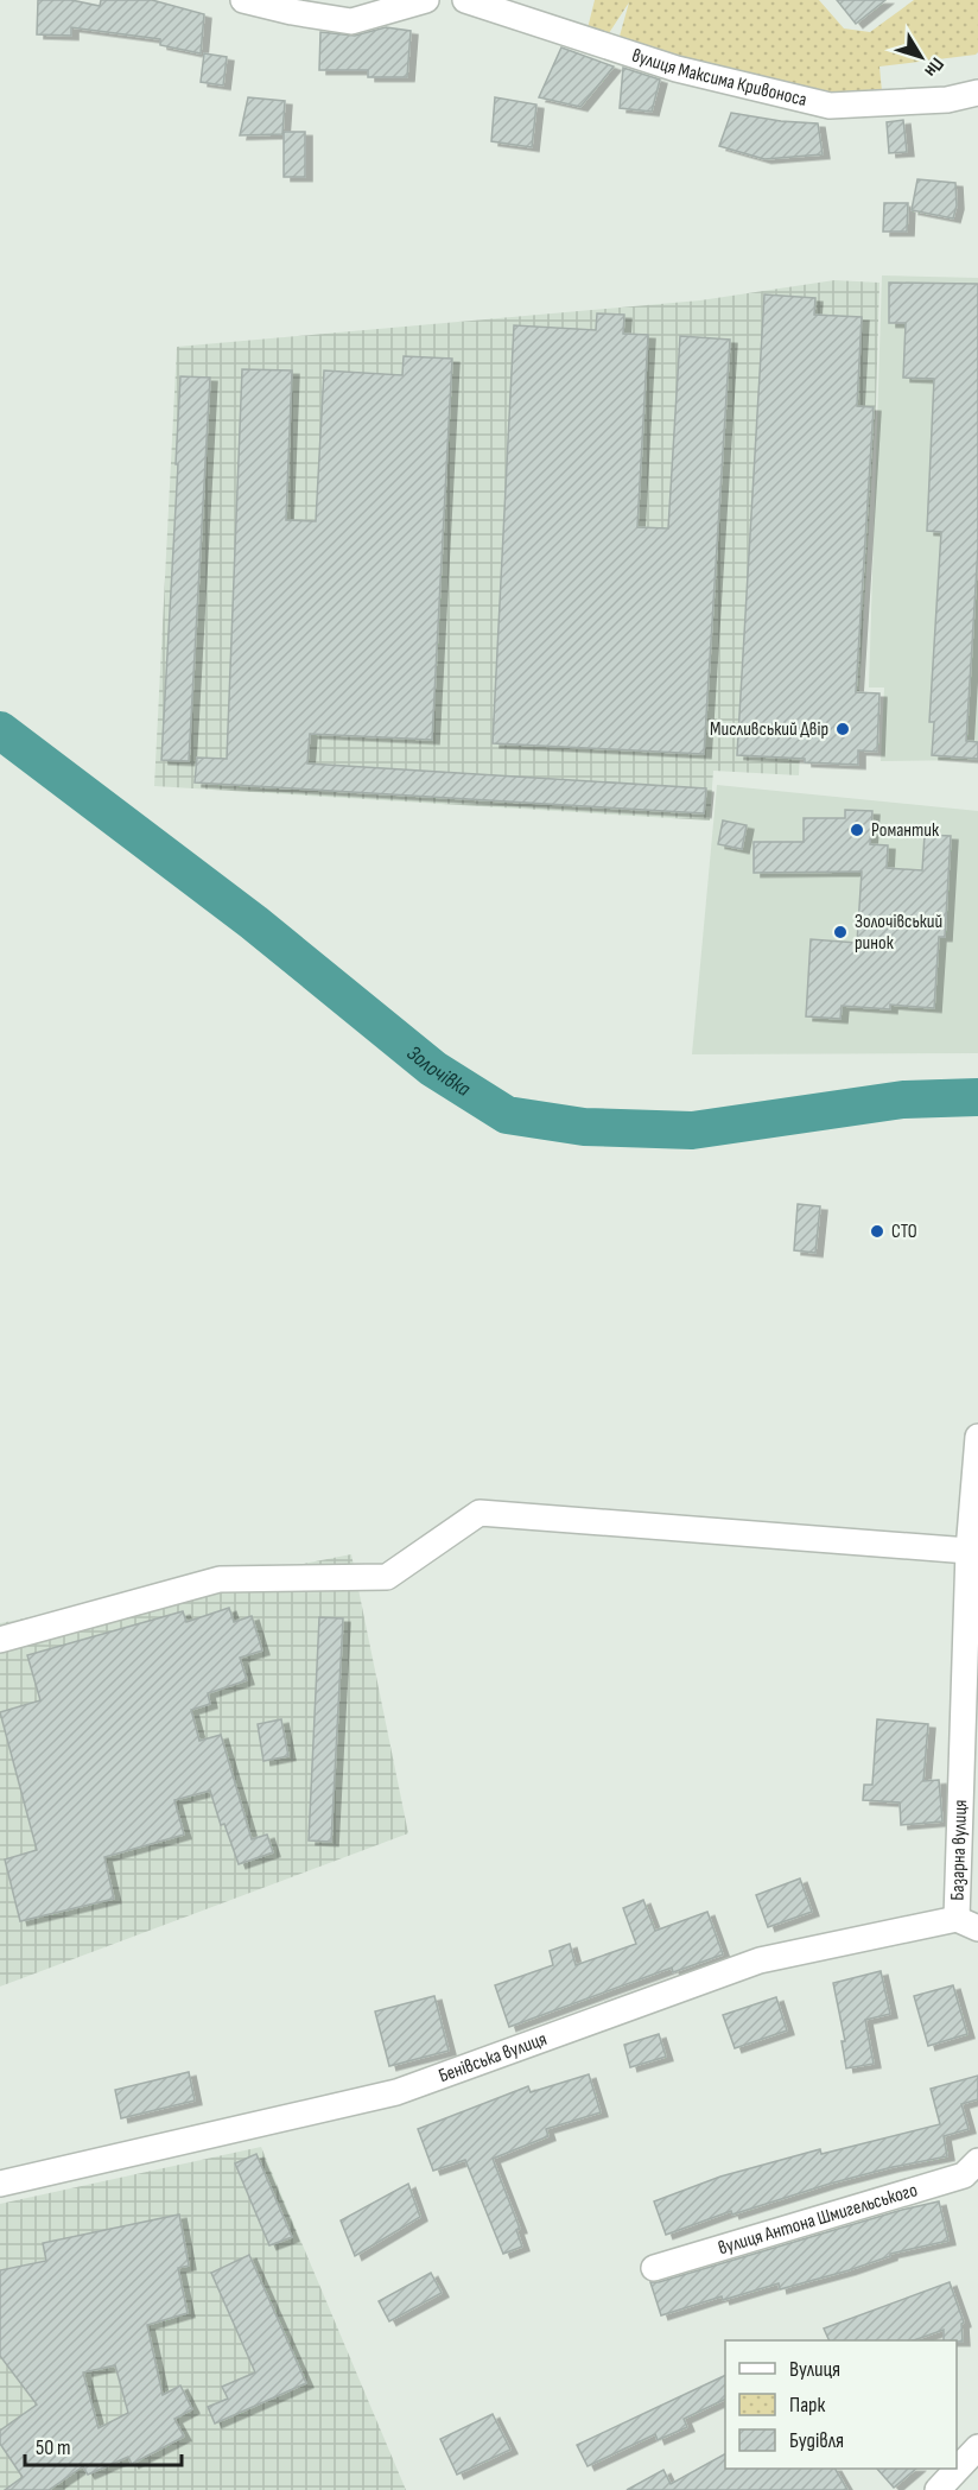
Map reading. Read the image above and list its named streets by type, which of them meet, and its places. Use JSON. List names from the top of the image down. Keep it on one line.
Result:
{"streets":{"street":["вулиця Максима Кривоноса","Базарна вулиця","Бенівська вулиця","вулиця Антона Шмигельського"]},"crossings":[["Базарна вулиця","Бенівська вулиця"]],"water":["Золочівка"],"places":["Мисливський Двір","Романтик","Золочівський ринок","СТО"],"legend":["Вулиця","Парк","Будівля"],"scale_bar":"50 m","north":"bottom right"}
